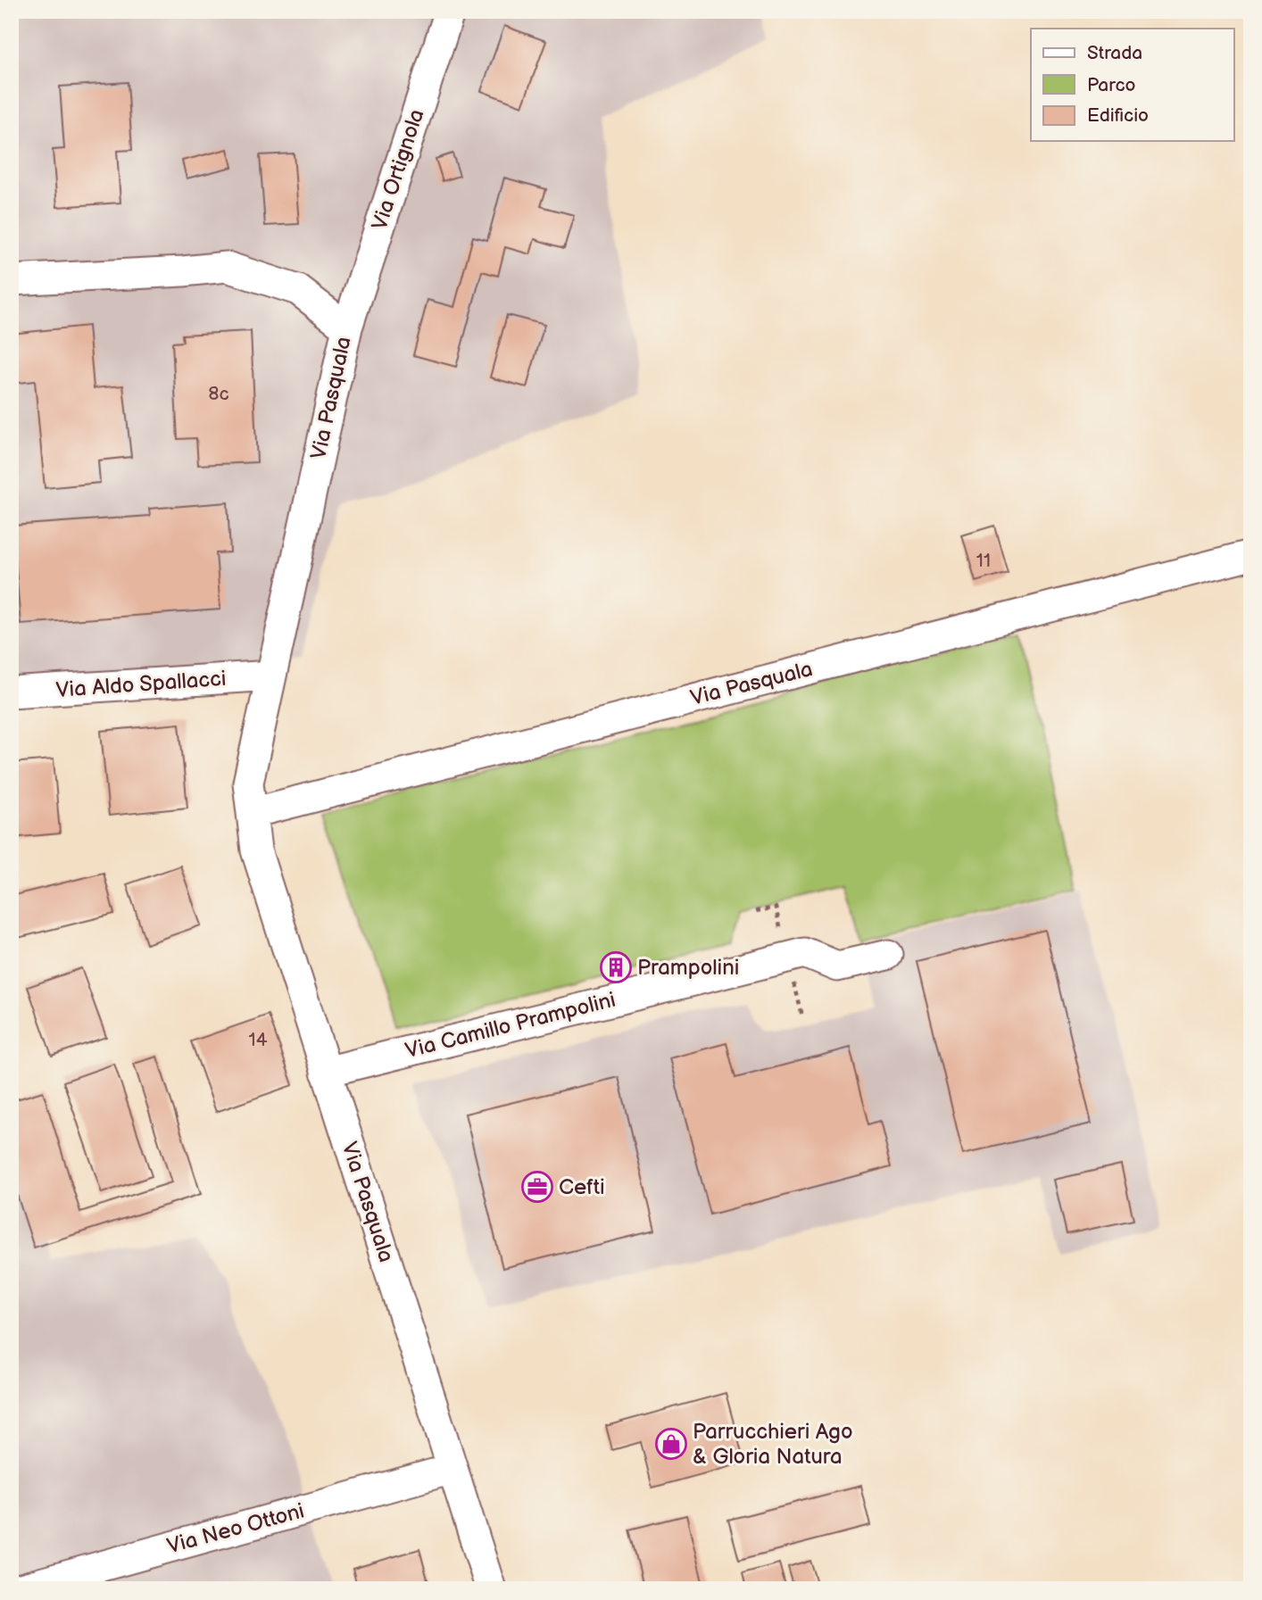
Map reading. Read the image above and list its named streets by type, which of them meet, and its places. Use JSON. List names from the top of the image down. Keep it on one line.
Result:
{"streets":{"street":["Via Ortignola","Via Pasquala","Via Aldo Spallacci","Via Camillo Prampolini","Via Neo Ottoni"]},"crossings":[["Via Ortignola","Via Pasquala"],["Via Pasquala","Via Aldo Spallacci"],["Via Pasquala","Via Camillo Prampolini"],["Via Pasquala","Via Neo Ottoni"]],"places":{"building":["Prampolini"],"office":["Cefti"],"shop":["Parrucchieri Ago & Gloria Natura"]},"house_numbers":["8c","11","14"],"legend":["Strada","Parco","Edificio"]}
